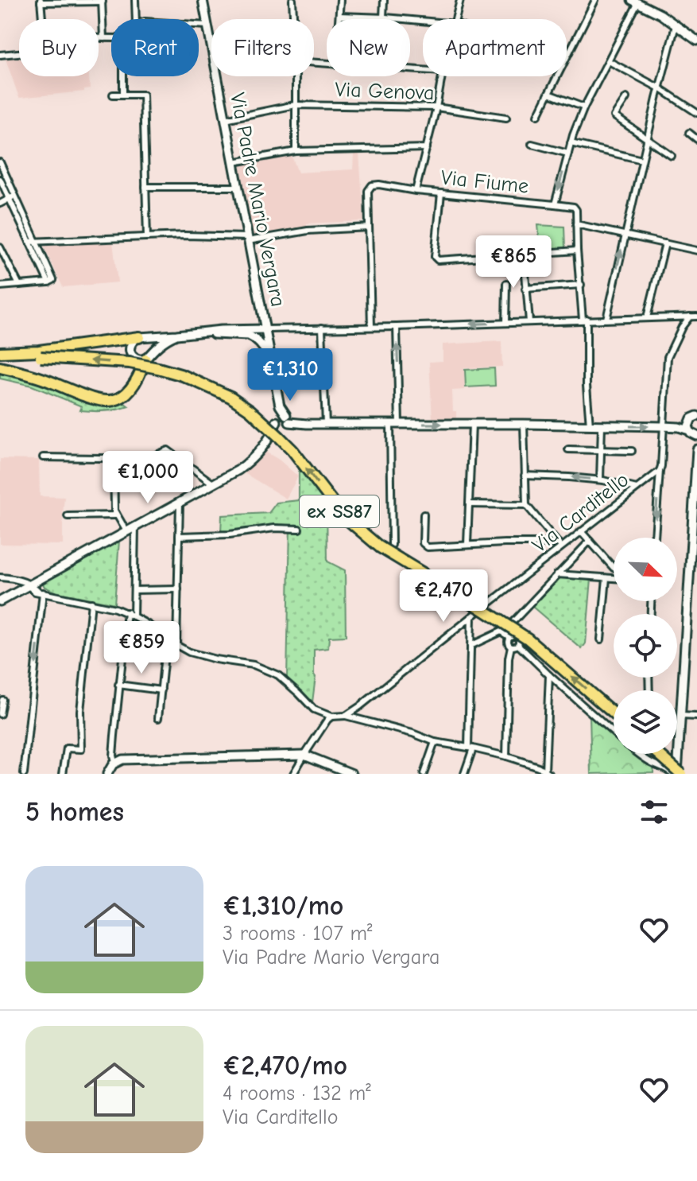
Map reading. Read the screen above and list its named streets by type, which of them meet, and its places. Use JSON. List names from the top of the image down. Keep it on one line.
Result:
{"streets":{"highway":["ex SS87"],"street":["Via Genova","Via Fiume","Via Padre Mario Vergara","Via Carditello"]},"crossings":[["Via Genova","Via Fiume"],["Via Genova","Via Padre Mario Vergara"]],"north":"bottom right","page":{"chip":["Buy","Rent","Filters","New","Apartment"],"price":["€865","€1,310","€1,000","€2,470","€859"],"heading":"5 homes","list":[{"name":"€1,310/mo","note":"3 rooms · 107 m² · Via Padre Mario Vergara"},{"name":"€2,470/mo","note":"4 rooms · 132 m² · Via Carditello"}]}}
